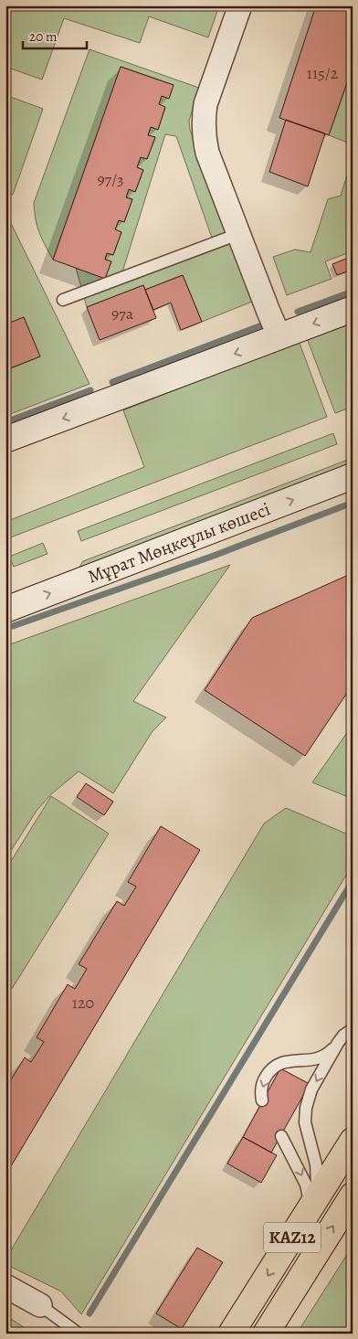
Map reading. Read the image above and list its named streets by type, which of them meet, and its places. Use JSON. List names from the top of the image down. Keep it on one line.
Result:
{"streets":{"main road":["Мұрат Мөңкеұлы көшесі","KAZ12"]},"house_numbers":["115/2","97/3","97а","120"],"scale_bar":"20 m"}
